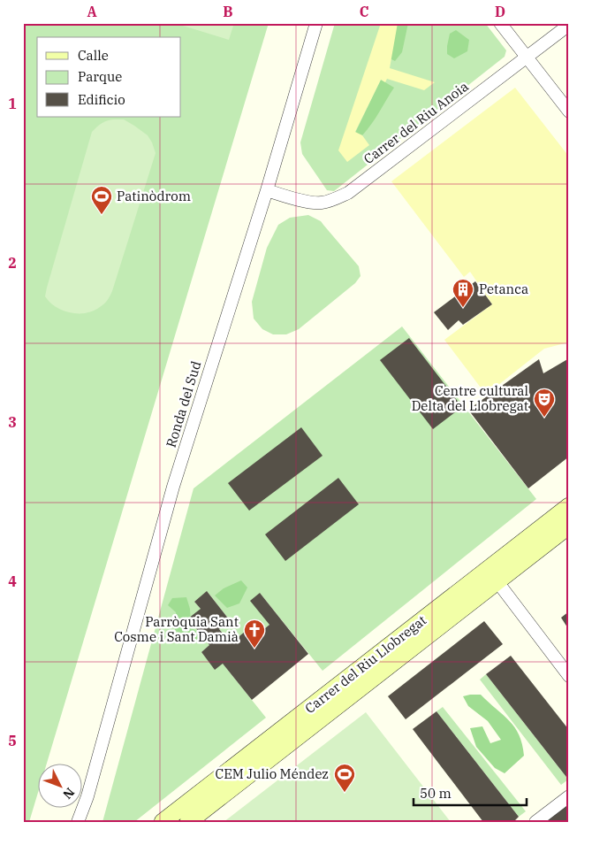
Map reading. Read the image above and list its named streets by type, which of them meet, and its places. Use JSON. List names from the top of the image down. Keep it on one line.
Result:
{"streets":{"street":["Carrer del Riu Anoia","Ronda del Sud","Carrer del Riu Llobregat"]},"crossings":[["Carrer del Riu Anoia","Ronda del Sud"]],"places":{"sports":["Patinòdrom","CEM Julio Méndez"],"building":["Petanca"],"theatre":["Centre cultural Delta del Llobregat"],"church":["Parròquia Sant Cosme i Sant Damià"]},"legend":["Calle","Parque","Edificio"],"scale_bar":"50 m","north":"bottom right","grid":{"columns":["A","B","C","D"],"rows":["1","2","3","4","5"]}}
